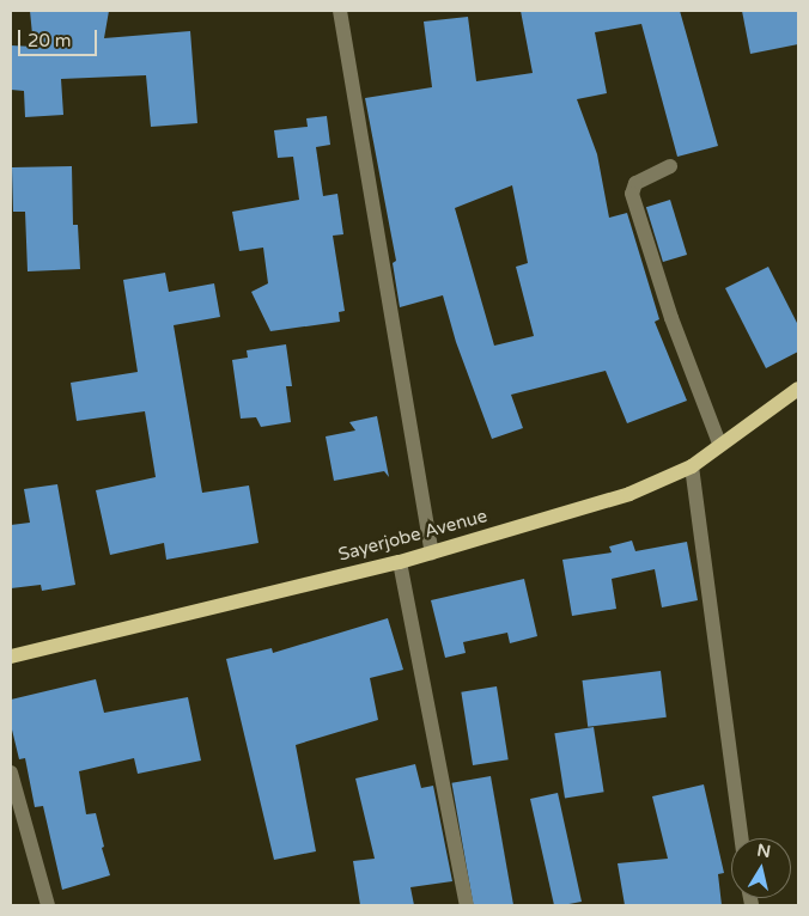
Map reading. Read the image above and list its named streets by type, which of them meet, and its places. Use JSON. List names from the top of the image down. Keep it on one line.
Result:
{"streets":{"main road":["Sayerjobe Avenue"]},"scale_bar":"20 m","north":"top"}
